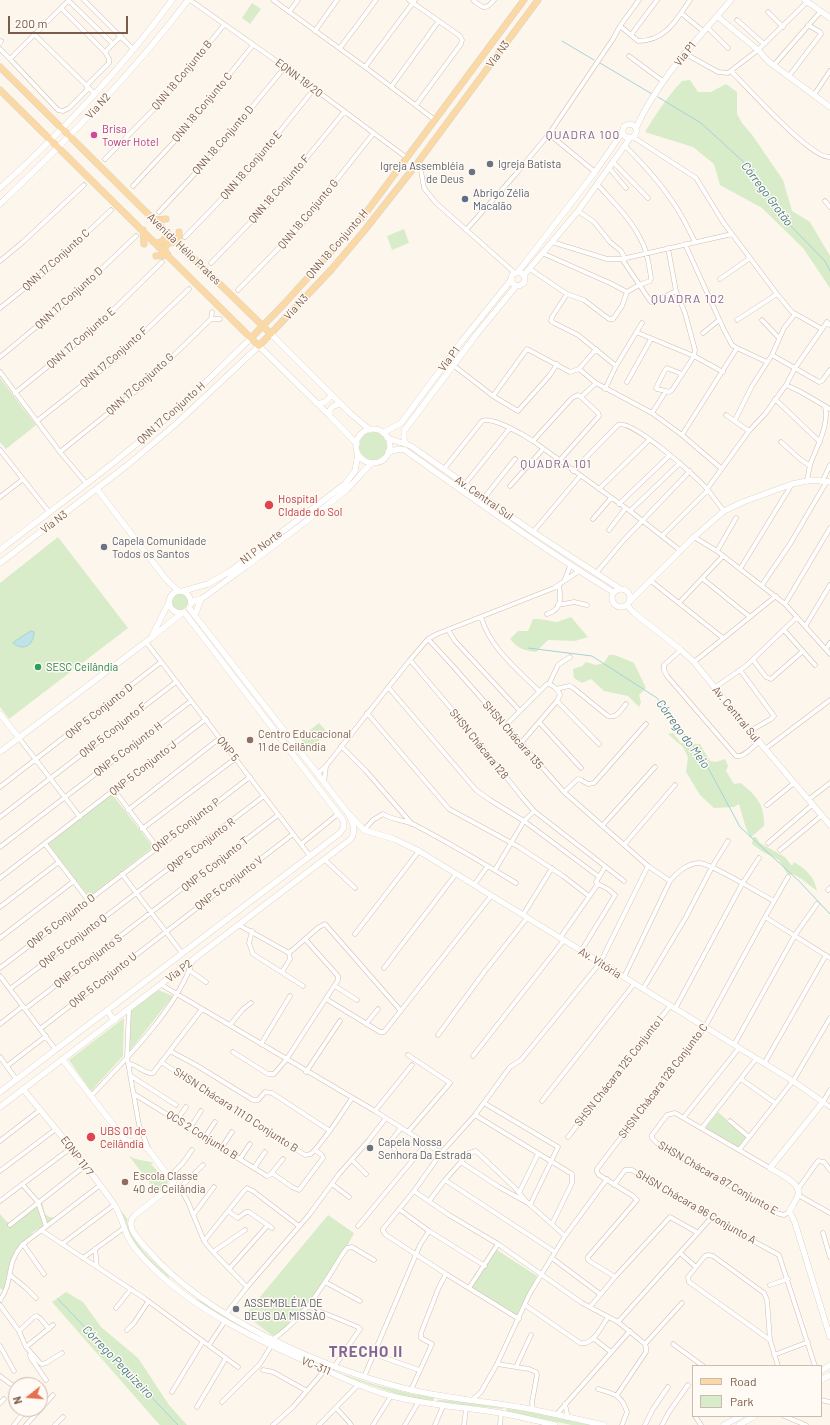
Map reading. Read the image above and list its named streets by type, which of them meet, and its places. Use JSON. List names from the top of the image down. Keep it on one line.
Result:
{"streets":{"main road":["Via N3","Via P1","Via N2","QNN 18 Conjunto H","Avenida Hélio Prates","QNN 17 Conjunto H","Av. Central Sul","N1 P Norte","Av. Vitória","Via P2","EQNP 11/7","VC-311"],"street":["QNN 18 Conjunto B","EQNN 18/20","QNN 18 Conjunto C","QNN 18 Conjunto D","QNN 18 Conjunto E","QNN 18 Conjunto F","QNN 18 Conjunto G","QNN 17 Conjunto C","QNN 17 Conjunto D","QNN 17 Conjunto E","QNN 17 Conjunto F","QNN 17 Conjunto G","QNP 5 Conjunto D","QNP 5 Conjunto F","SHSN Chácara 135","SHSN Chácara 128","QNP 5 Conjunto H","QNP 5","QNP 5 Conjunto J","QNP 5 Conjunto P","QNP 5 Conjunto R","QNP 5 Conjunto T","QNP 5 Conjunto V","QNP 5 Conjunto O","QNP 5 Conjunto Q","QNP 5 Conjunto S","QNP 5 Conjunto U","SHSN Chácara 125 Conjunto I","SHSN Chácara 128 Conjunto C","SHSN Chácara 111 D Conjunto B","QCS 2 Conjunto B","SHSN Chácara 87 Conjunto E","SHSN Chácara 96 Conjunto A"]},"crossings":[["Via N3","EQNN 18/20"],["Via N3","QNN 18 Conjunto H"],["Via N3","Avenida Hélio Prates"],["Via N3","QNN 17 Conjunto H"],["Via P1","Avenida Hélio Prates"],["Via P1","Av. Central Sul"],["Via P1","N1 P Norte"],["QNN 18 Conjunto B","EQNN 18/20"],["EQNN 18/20","Via N2"],["EQNN 18/20","QNN 18 Conjunto C"],["EQNN 18/20","QNN 18 Conjunto D"],["EQNN 18/20","QNN 18 Conjunto E"],["EQNN 18/20","QNN 18 Conjunto F"],["EQNN 18/20","QNN 18 Conjunto G"],["EQNN 18/20","QNN 18 Conjunto H"],["Via N2","Avenida Hélio Prates"],["QNN 18 Conjunto H","Avenida Hélio Prates"],["Avenida Hélio Prates","QNN 17 Conjunto H"],["Avenida Hélio Prates","Av. Central Sul"],["Avenida Hélio Prates","N1 P Norte"],["Av. Central Sul","N1 P Norte"],["QNP 5 Conjunto D","QNP 5"],["QNP 5 Conjunto F","QNP 5"],["QNP 5 Conjunto H","QNP 5"],["QNP 5","QNP 5 Conjunto J"],["QNP 5","QNP 5 Conjunto P"],["QNP 5","QNP 5 Conjunto R"],["QNP 5","QNP 5 Conjunto T"],["QNP 5","QNP 5 Conjunto V"],["QNP 5","Via P2"],["QNP 5 Conjunto P","QNP 5 Conjunto O"],["QNP 5 Conjunto R","QNP 5 Conjunto Q"],["QNP 5 Conjunto T","QNP 5 Conjunto S"],["QNP 5 Conjunto V","QNP 5 Conjunto U"],["Av. Vitória","SHSN Chácara 125 Conjunto I"],["Av. Vitória","SHSN Chácara 128 Conjunto C"],["Via P2","EQNP 11/7"],["SHSN Chácara 111 D Conjunto B","QCS 2 Conjunto B"],["EQNP 11/7","VC-311"]],"districts":["QUADRA 100","QUADRA 102","QUADRA 101","TRECHO II"],"water":["Córrego Grotão","Córrego do Meio","Córrego Pequizeiro"],"places":["Brisa Tower Hotel","Igreja Batista","Igreja Assembléia de Deus","Abrigo Zélia Macalão","Hospital CIdade do Sol","Capela Comunidade Todos os Santos","SESC Ceilândia","Centro Educacional 11 de Ceilândia","UBS 01 de Ceilândia","Capela Nossa Senhora Da Estrada","Escola Classe 40 de Ceilândia","ASSEMBLÉIA DE DEUS DA MISSÃO"],"legend":["Road","Park"],"scale_bar":"200 m","north":"left"}
